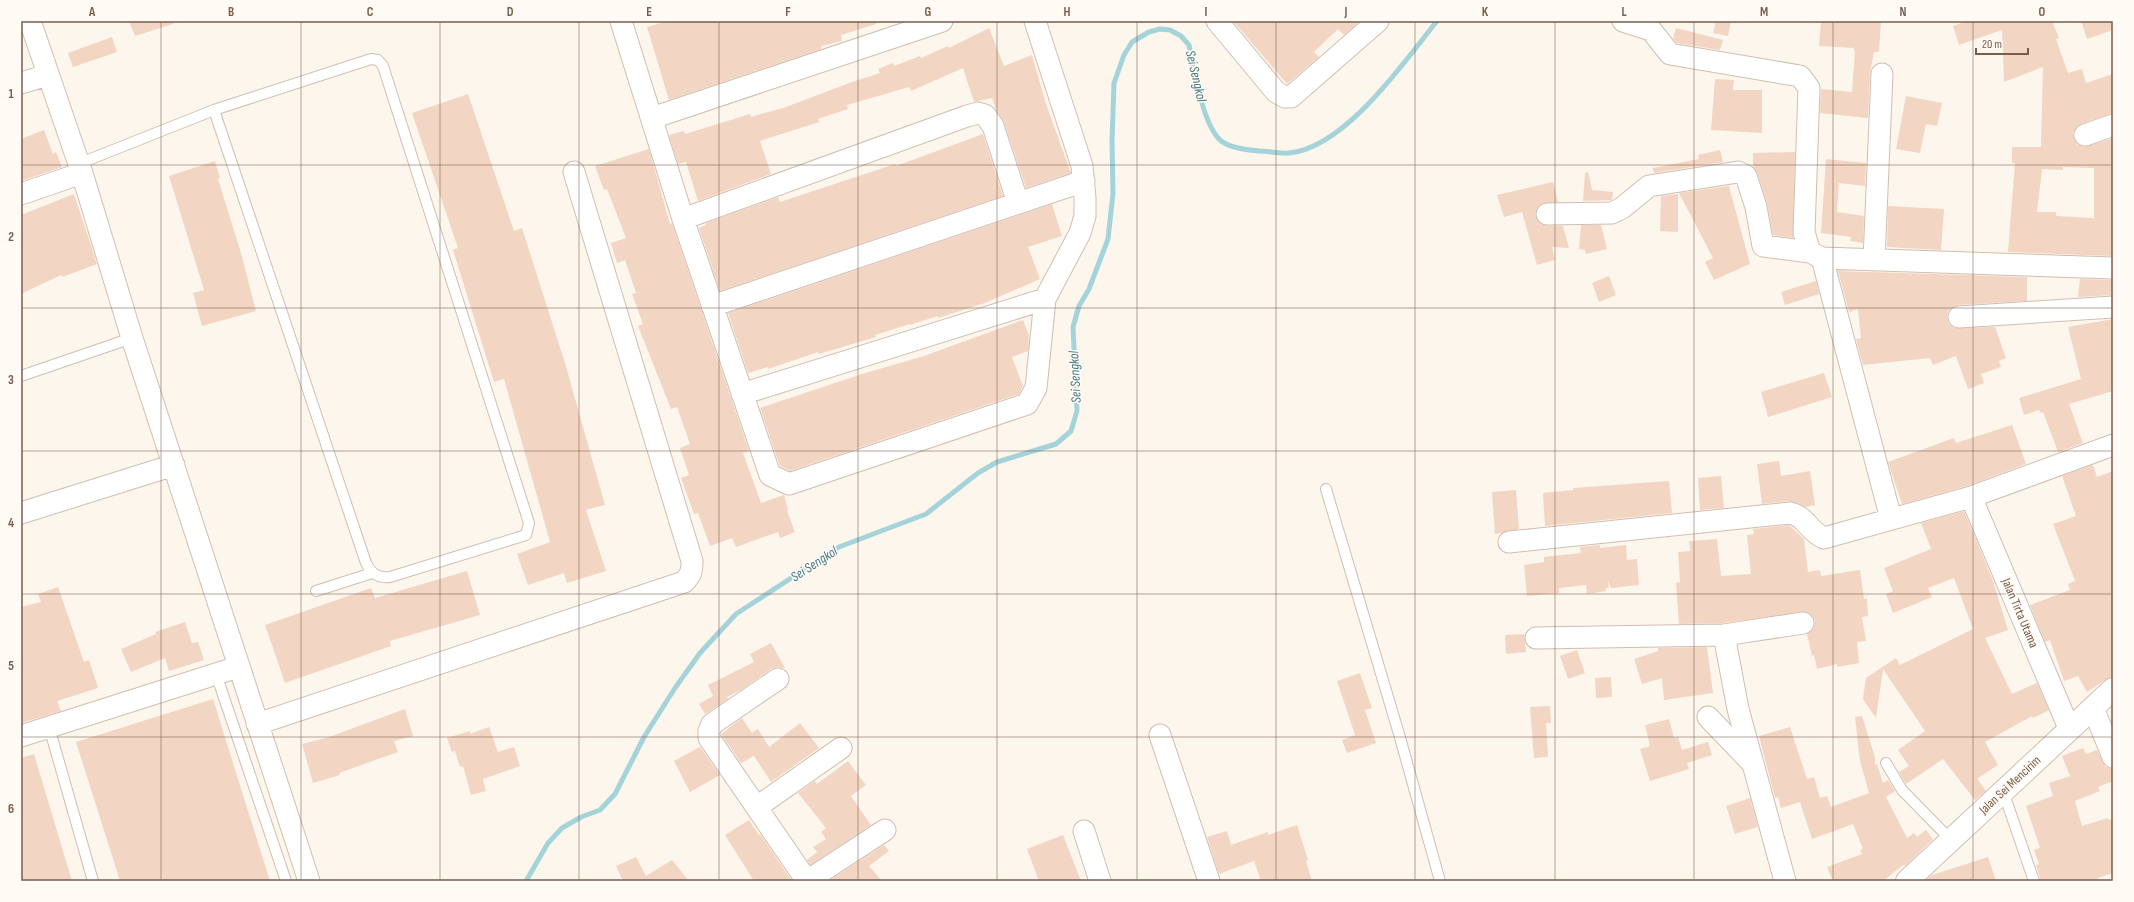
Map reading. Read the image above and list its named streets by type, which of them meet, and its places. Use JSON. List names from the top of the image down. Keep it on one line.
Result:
{"streets":{"street":["Jalan Tirta Utama","Jalan Sei Mencirim"]},"crossings":[["Jalan Tirta Utama","Jalan Sei Mencirim"]],"water":["Sei Sengkol"],"scale_bar":"20 m","grid":{"columns":["A","B","C","D","E","F","G","H","I","J","K","L","M","N","O"],"rows":["1","2","3","4","5","6"]}}
